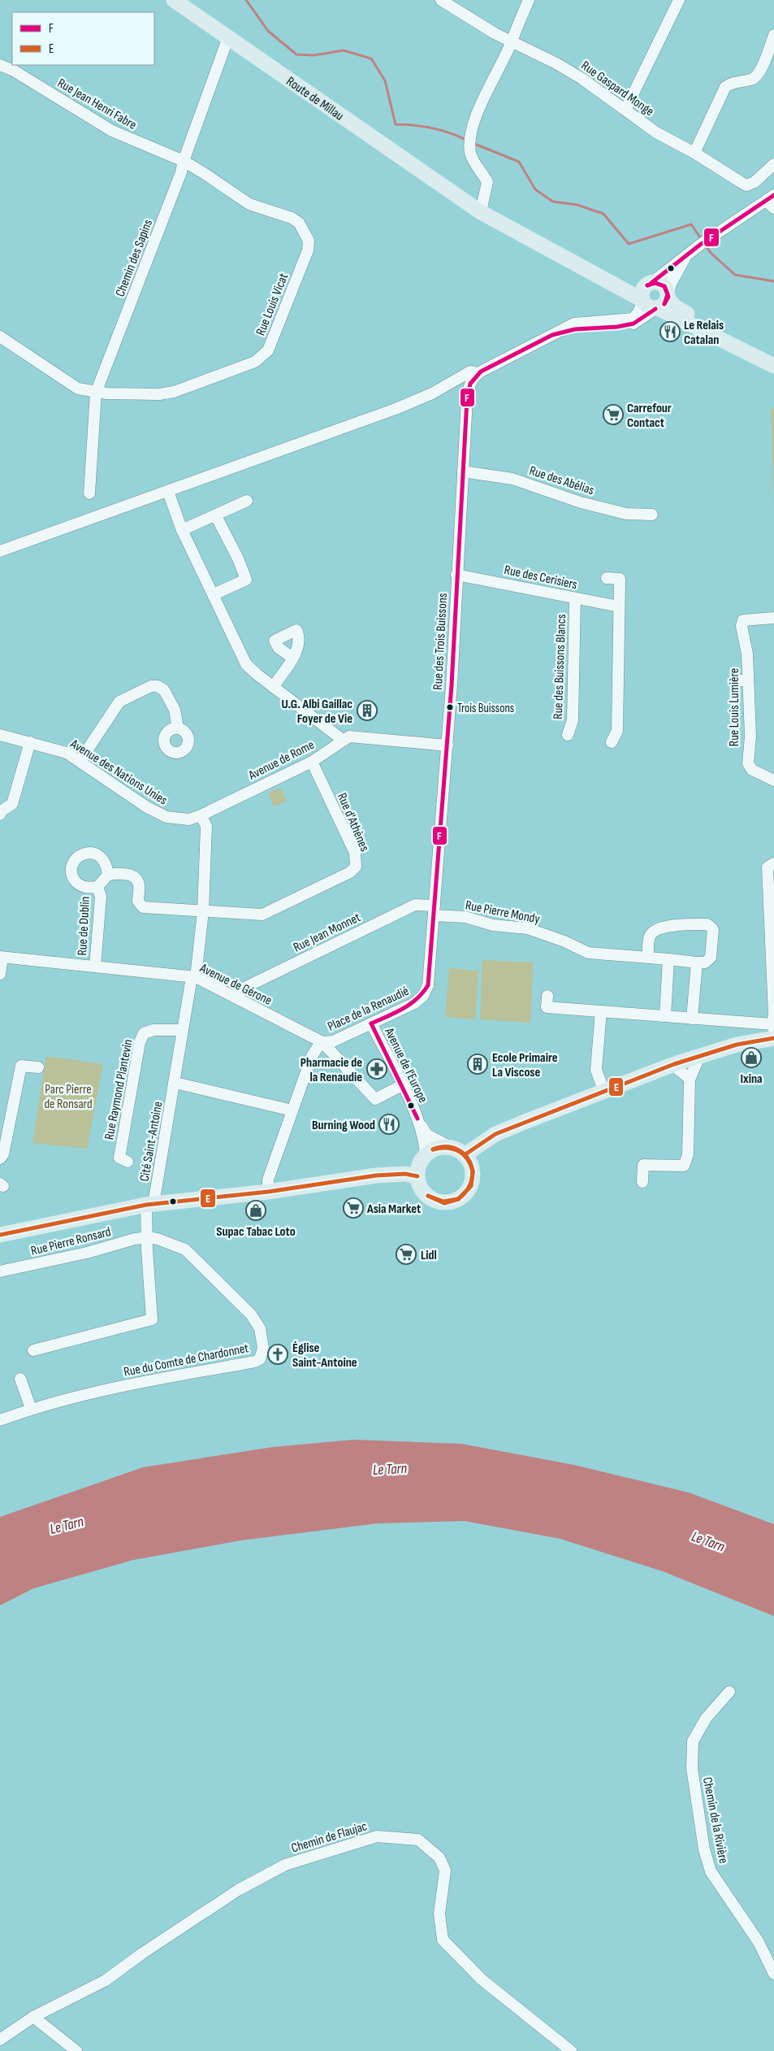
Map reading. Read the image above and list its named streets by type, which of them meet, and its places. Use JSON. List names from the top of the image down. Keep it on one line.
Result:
{"streets":{"main road":["Route de Millau"],"street":["Rue Gaspard Monge","Rue Jean Henri Fabre","Chemin des Sapins","Rue Louis Vicat","Rue des Abélias","Rue des Cerisiers","Rue des Trois Buissons","Rue des Buissons Blancs","Rue Louis Lumière","Avenue de Rome","Avenue des Nations Unies","Rue d'Athènes","Rue Pierre Mondy","Rue de Dublin","Rue Jean Monnet","Avenue de Gérone","Place de la Renaudié","Avenue de l'Europe","Rue Raymond Plantevin","Cité Saint-Antoine","Rue Pierre Ronsard","Rue du Comte de Chardonnet","Chemin de la Rivière","Chemin de Flaujac"]},"crossings":[["Route de Millau","Chemin des Sapins"],["Rue Jean Henri Fabre","Chemin des Sapins"],["Rue Jean Henri Fabre","Rue Louis Vicat"],["Chemin des Sapins","Rue Louis Vicat"],["Rue des Abélias","Rue des Trois Buissons"],["Rue des Cerisiers","Rue des Trois Buissons"],["Rue des Cerisiers","Rue des Buissons Blancs"],["Rue des Trois Buissons","Avenue de Rome"],["Rue des Trois Buissons","Rue Pierre Mondy"],["Rue des Trois Buissons","Rue Jean Monnet"],["Rue des Trois Buissons","Place de la Renaudié"],["Avenue de Rome","Avenue des Nations Unies"],["Avenue de Rome","Rue d'Athènes"],["Avenue de Rome","Cité Saint-Antoine"],["Avenue des Nations Unies","Cité Saint-Antoine"],["Rue d'Athènes","Cité Saint-Antoine"],["Rue Pierre Mondy","Rue Jean Monnet"],["Rue de Dublin","Avenue de Gérone"],["Rue Jean Monnet","Avenue de Gérone"],["Avenue de Gérone","Place de la Renaudié"],["Avenue de Gérone","Avenue de l'Europe"],["Avenue de Gérone","Cité Saint-Antoine"],["Place de la Renaudié","Avenue de l'Europe"],["Rue Raymond Plantevin","Cité Saint-Antoine"],["Rue Pierre Ronsard","Rue du Comte de Chardonnet"]],"water":["Le Tarn"],"parks":["Parc Pierre de Ronsard"],"places":{"restaurant":["Le Relais Catalan","Burning Wood"],"supermarket":["Carrefour Contact","Asia Market","Lidl"],"other":["Trois Buissons"],"building":["U.G. Albi Gaillac Foyer de Vie","Ecole Primaire La Viscose"],"shop":["Ixina","Supac Tabac Loto"],"pharmacy":["Pharmacie de la Renaudie"],"church":["Église Saint-Antoine"]},"lines":["transit line F","transit line E"],"legend":["F","E"]}
